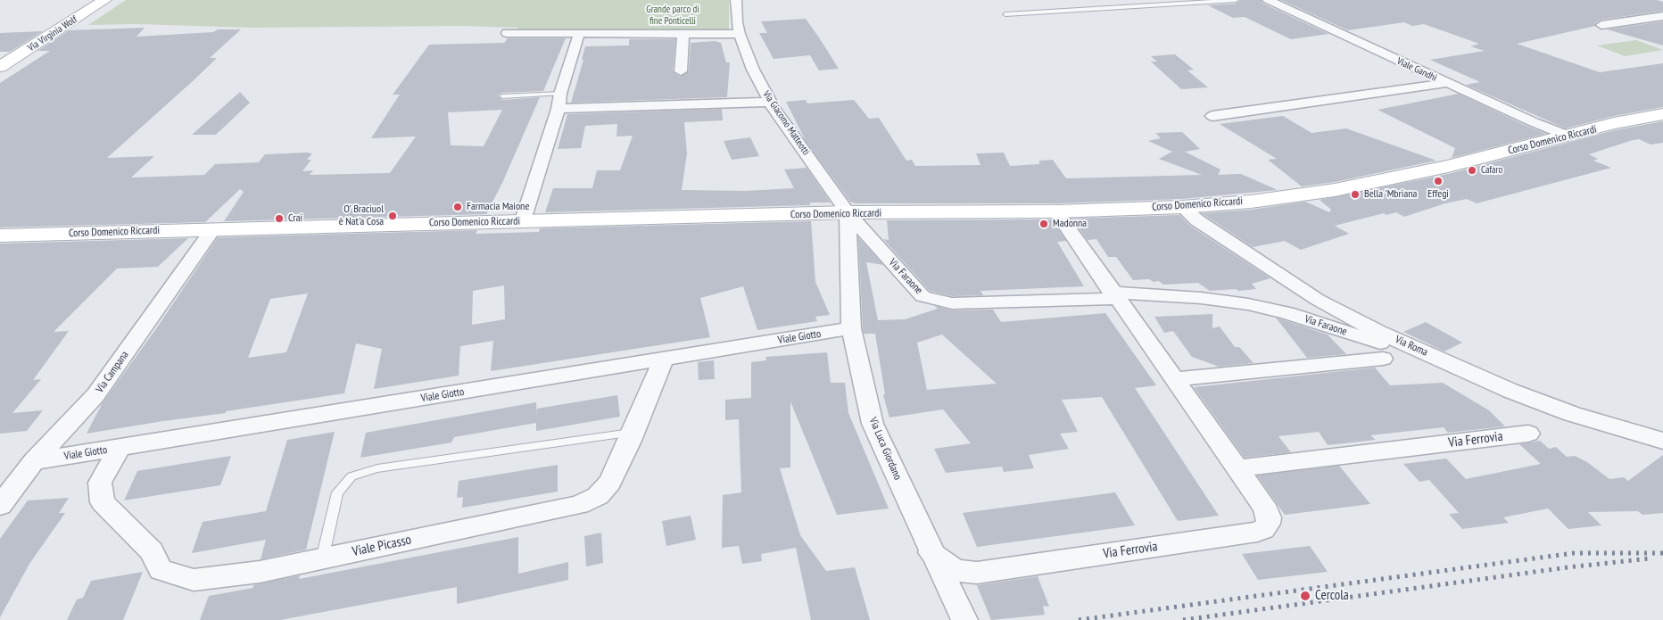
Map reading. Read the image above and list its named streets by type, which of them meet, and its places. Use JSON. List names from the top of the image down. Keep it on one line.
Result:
{"streets":{"main road":["Via Virginia Wolf","Corso Domenico Riccardi"],"street":["Viale Gandhi","Via Giacomo Matteotti","Via Faraone","Viale Giotto","Via Roma","Via Campana","Via Ferrovia","Via Luca Giordano","Viale Picasso"]},"crossings":[["Viale Gandhi","Corso Domenico Riccardi"],["Via Giacomo Matteotti","Corso Domenico Riccardi"],["Via Giacomo Matteotti","Via Faraone"],["Via Giacomo Matteotti","Via Luca Giordano"],["Corso Domenico Riccardi","Via Faraone"],["Corso Domenico Riccardi","Via Roma"],["Corso Domenico Riccardi","Via Campana"],["Corso Domenico Riccardi","Via Ferrovia"],["Corso Domenico Riccardi","Via Luca Giordano"],["Via Faraone","Via Ferrovia"],["Via Faraone","Via Luca Giordano"],["Viale Giotto","Via Campana"],["Viale Giotto","Via Luca Giordano"],["Viale Giotto","Viale Picasso"],["Via Ferrovia","Via Luca Giordano"]],"parks":["Grande parco di fine Ponticelli"],"places":["Cafaro","Effegi","Bella 'Mbriana","Farmacia Maione","O' Braciuol è Nat'a Cosa","Crai","Madonna","Cercola"]}
